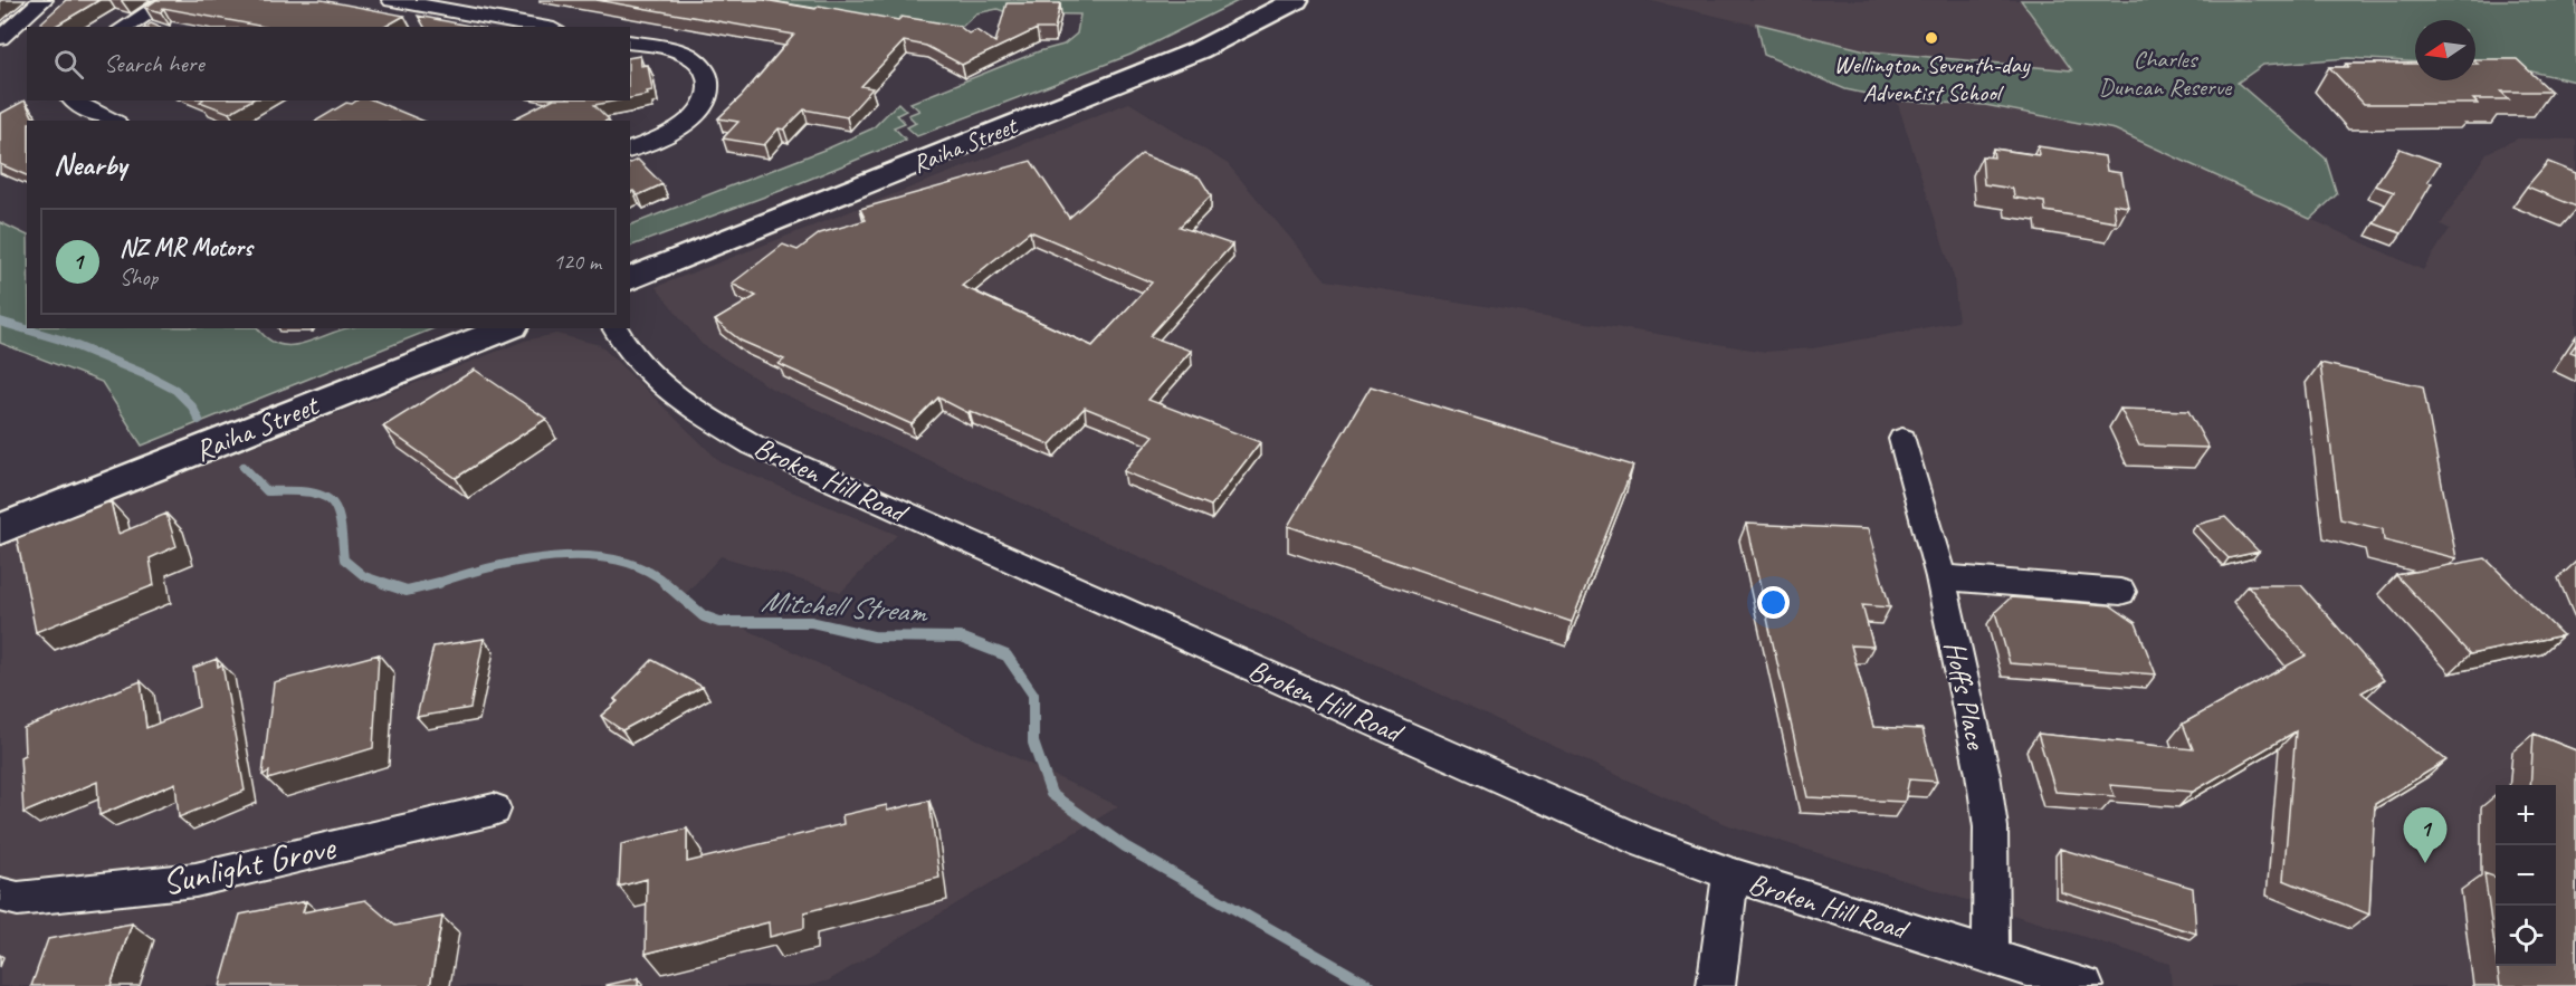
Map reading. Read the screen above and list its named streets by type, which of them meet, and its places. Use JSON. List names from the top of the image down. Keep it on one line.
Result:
{"streets":{"main road":["Raiha Street"],"street":["Broken Hill Road","Hoffs Place","Sunlight Grove"]},"crossings":[["Broken Hill Road","Hoffs Place"]],"water":["Mitchell Stream"],"parks":["Charles Duncan Reserve"],"places":["Wellington Seventh-day Adventist School"],"north":"left","page":{"search":"Search here","heading":"Nearby","list":[{"mark":"1","name":"NZ MR Motors","note":"Shop","value":"120 m"}],"map_buttons":["+","−"],"pins":"1"}}
